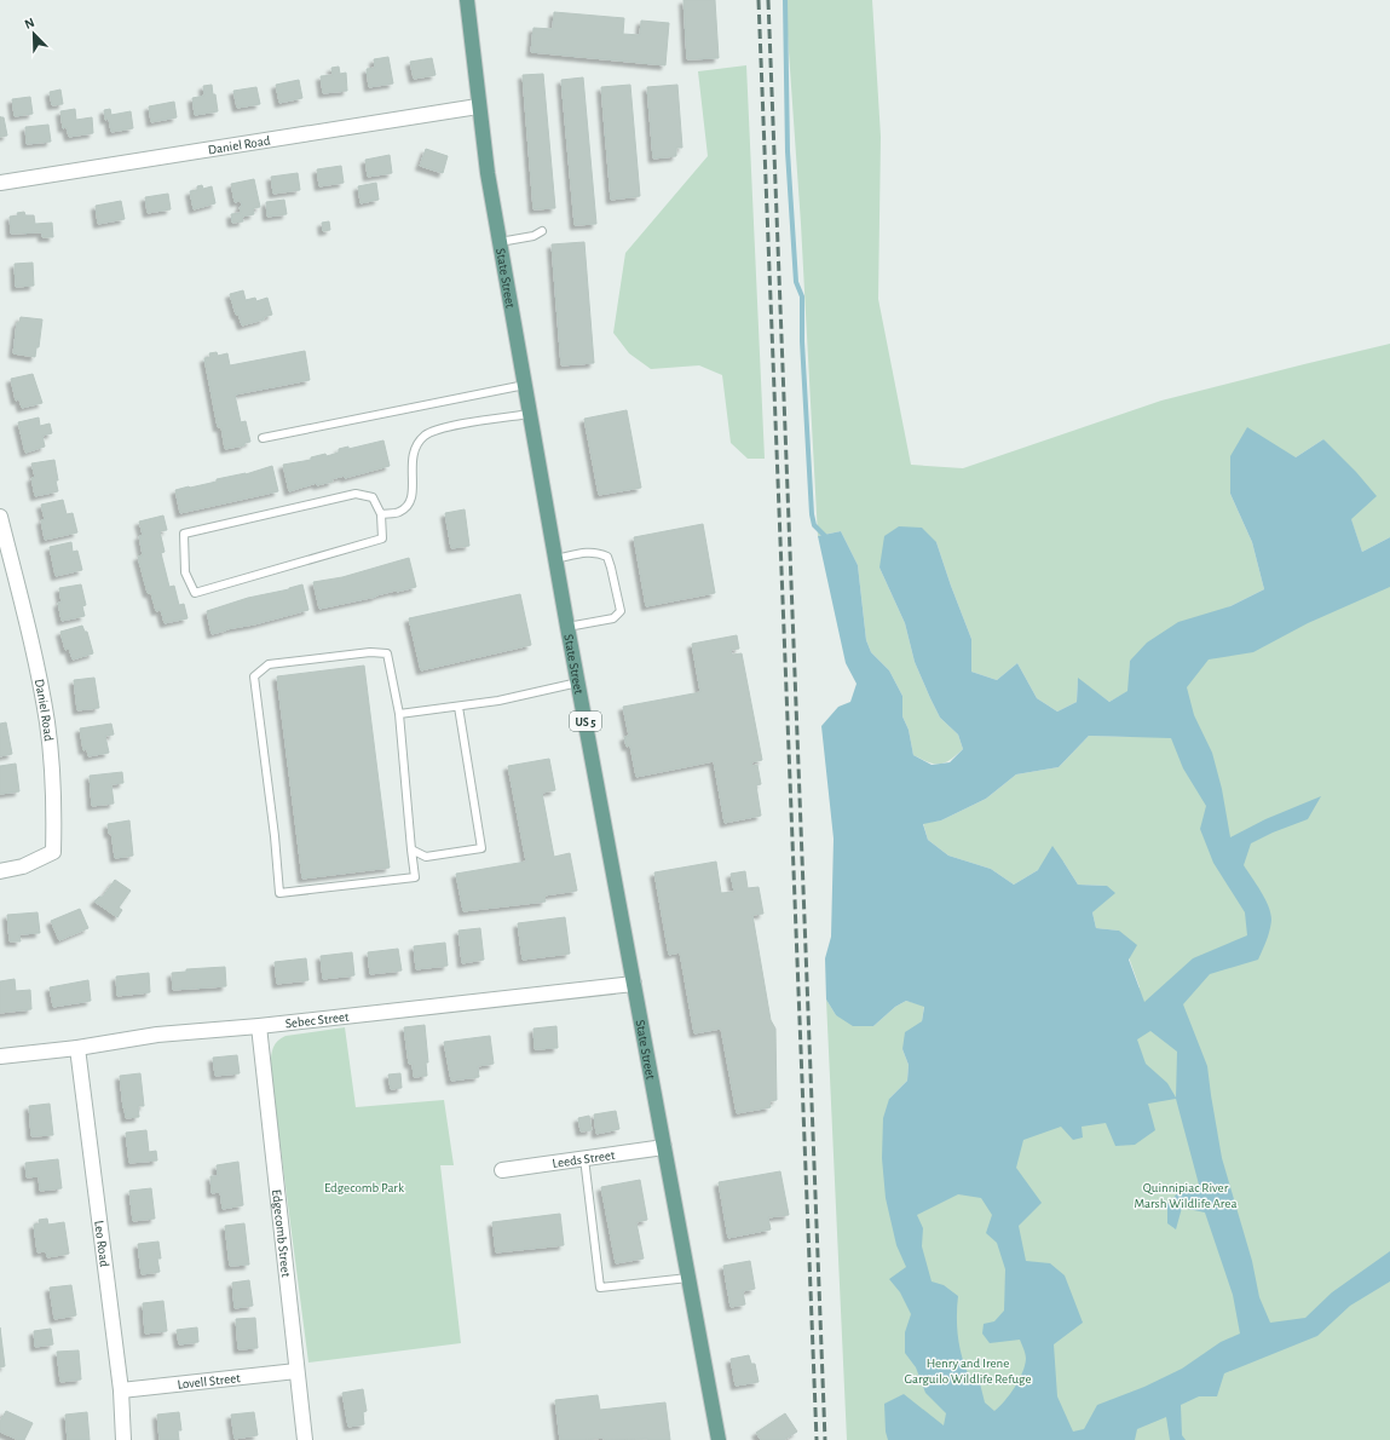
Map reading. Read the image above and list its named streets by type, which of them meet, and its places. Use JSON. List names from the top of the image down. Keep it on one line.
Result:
{"streets":{"main road":["State Street","US 5"],"street":["Daniel Road","Sebec Street","Leeds Street","Edgecomb Street","Leo Road","Lovell Street"]},"crossings":[["Daniel Road","State Street"],["State Street","Sebec Street"],["State Street","Leeds Street"],["Sebec Street","Edgecomb Street"],["Sebec Street","Leo Road"],["Edgecomb Street","Lovell Street"],["Leo Road","Lovell Street"]],"parks":["Edgecomb Park","Quinnipiac River Marsh Wildlife Area","Henry and Irene Garguilo Wildlife Refuge"],"north":"top left"}
